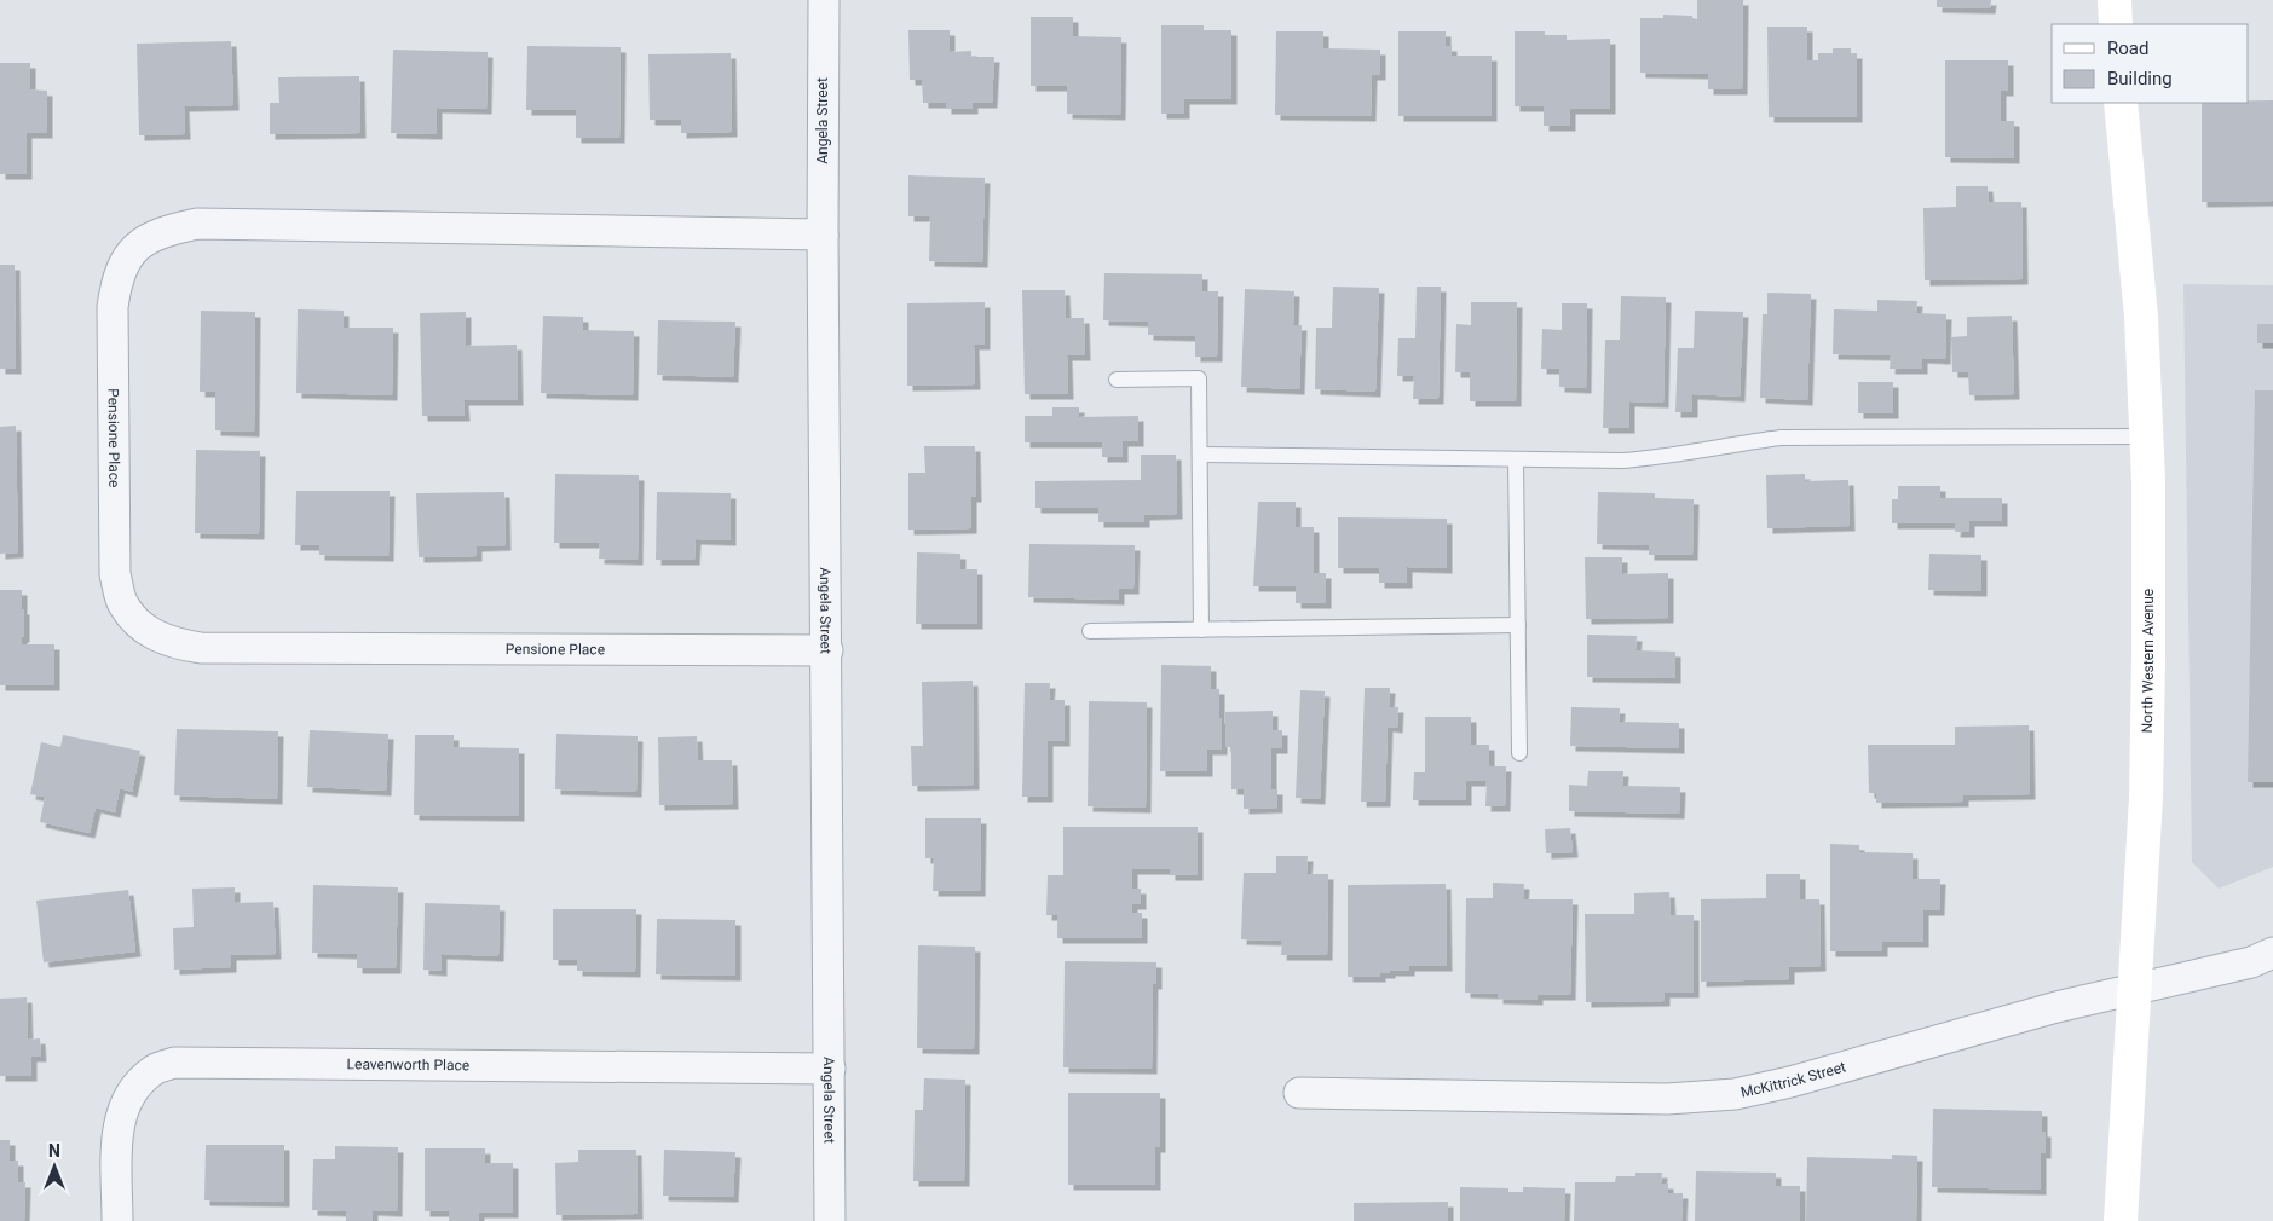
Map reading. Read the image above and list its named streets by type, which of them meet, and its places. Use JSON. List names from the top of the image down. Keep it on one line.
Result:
{"streets":{"main road":["North Western Avenue"],"street":["Angela Street","Pensione Place","Leavenworth Place","McKittrick Street"]},"crossings":[["Angela Street","Pensione Place"],["Angela Street","Leavenworth Place"],["North Western Avenue","McKittrick Street"]],"legend":["Road","Building"],"north":"top"}
